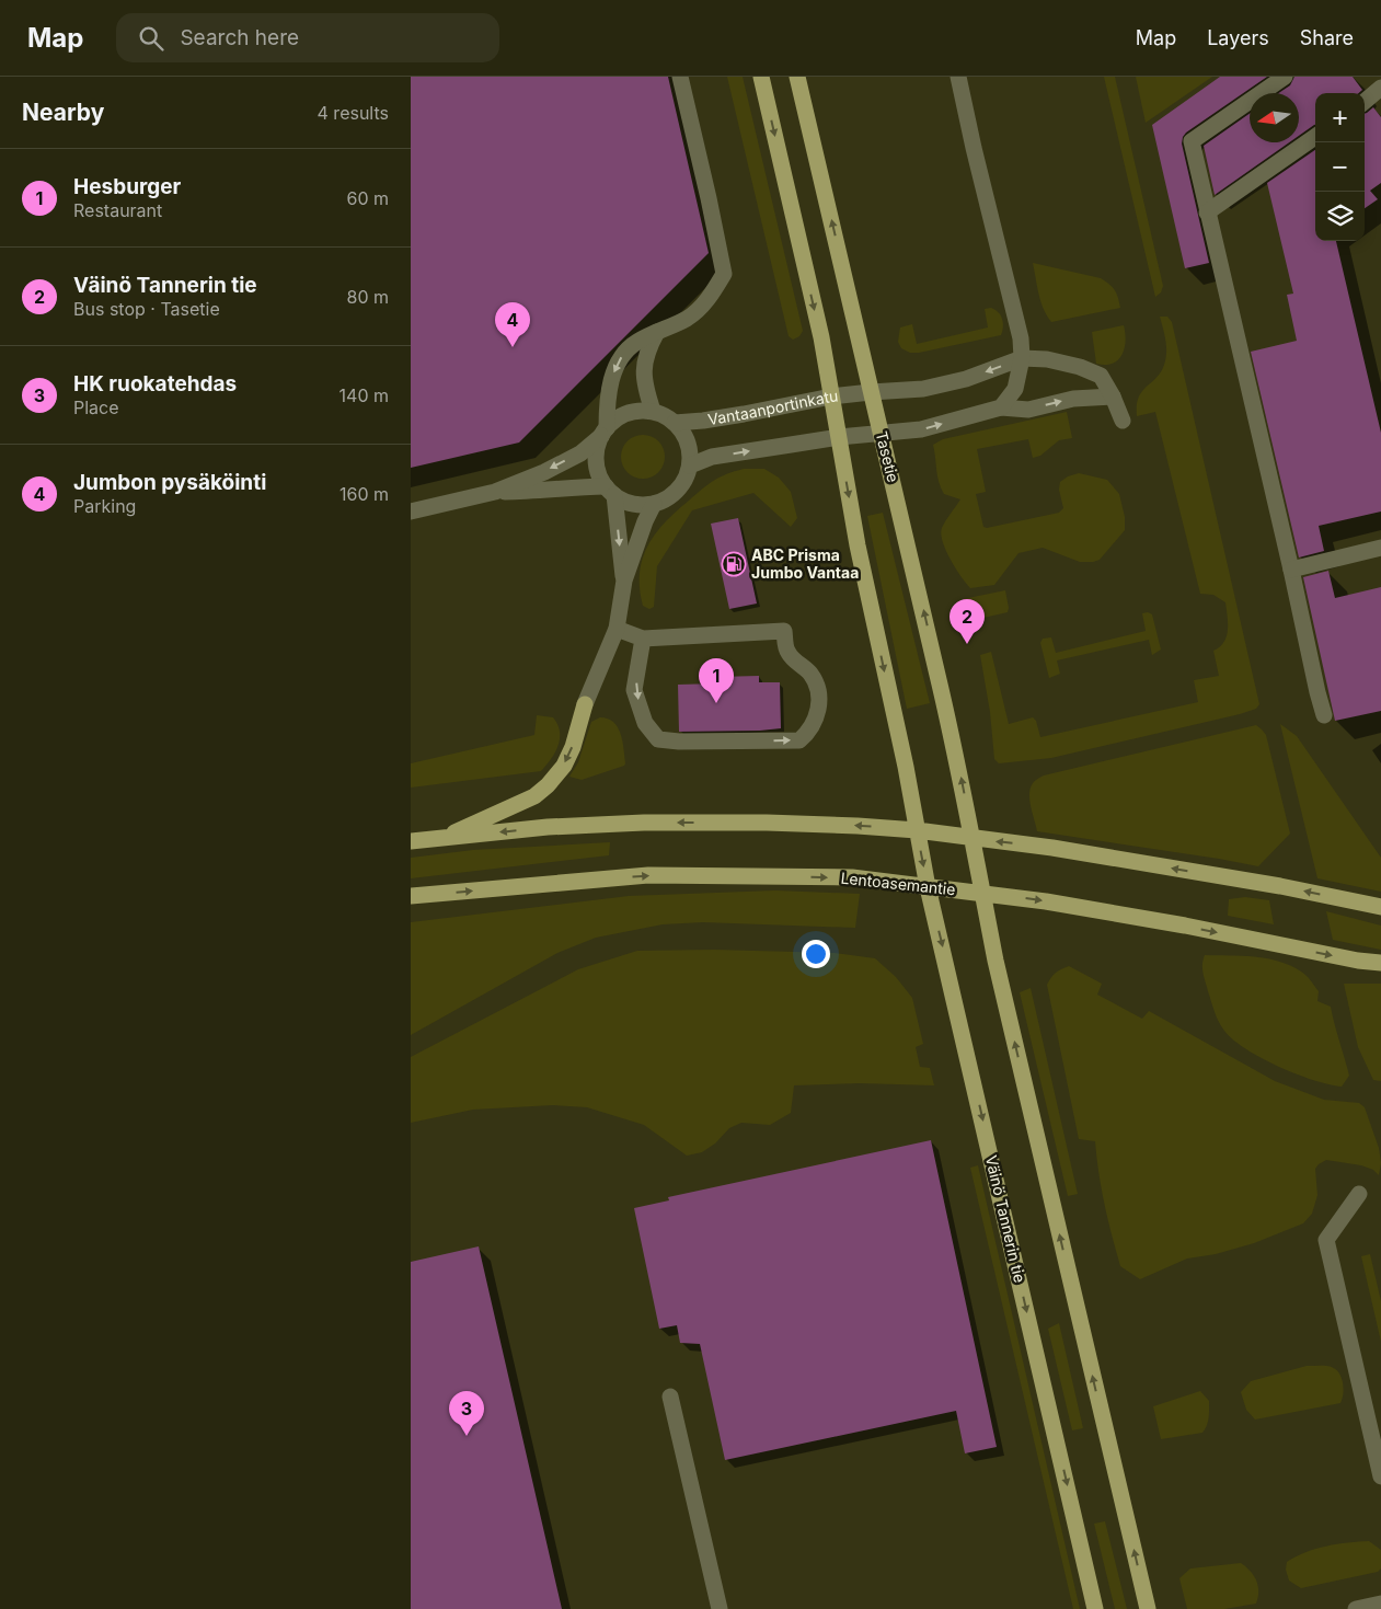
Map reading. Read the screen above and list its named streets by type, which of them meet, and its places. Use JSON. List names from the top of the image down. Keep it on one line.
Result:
{"streets":{"main road":["Tasetie","Lentoasemantie","Väinö Tannerin tie"],"street":["Vantaanportinkatu"]},"crossings":[["Vantaanportinkatu","Tasetie"],["Lentoasemantie","Väinö Tannerin tie"]],"places":{"fuel station":["ABC Prisma Jumbo Vantaa"]},"north":"left","page":{"header":"Map","search":"Search here","nav":["Map","Layers","Share"],"heading":["Nearby","4 results"],"map_buttons":["+","−"],"list":[{"mark":"1","name":"Hesburger","note":"Restaurant","value":"60 m"},{"mark":"2","name":"Väinö Tannerin tie","note":"Bus stop · Tasetie","value":"80 m"},{"mark":"3","name":"HK ruokatehdas","note":"Place","value":"140 m"},{"mark":"4","name":"Jumbon pysäköinti","note":"Parking","value":"160 m"}],"pins":["4","2","1","3"]}}
